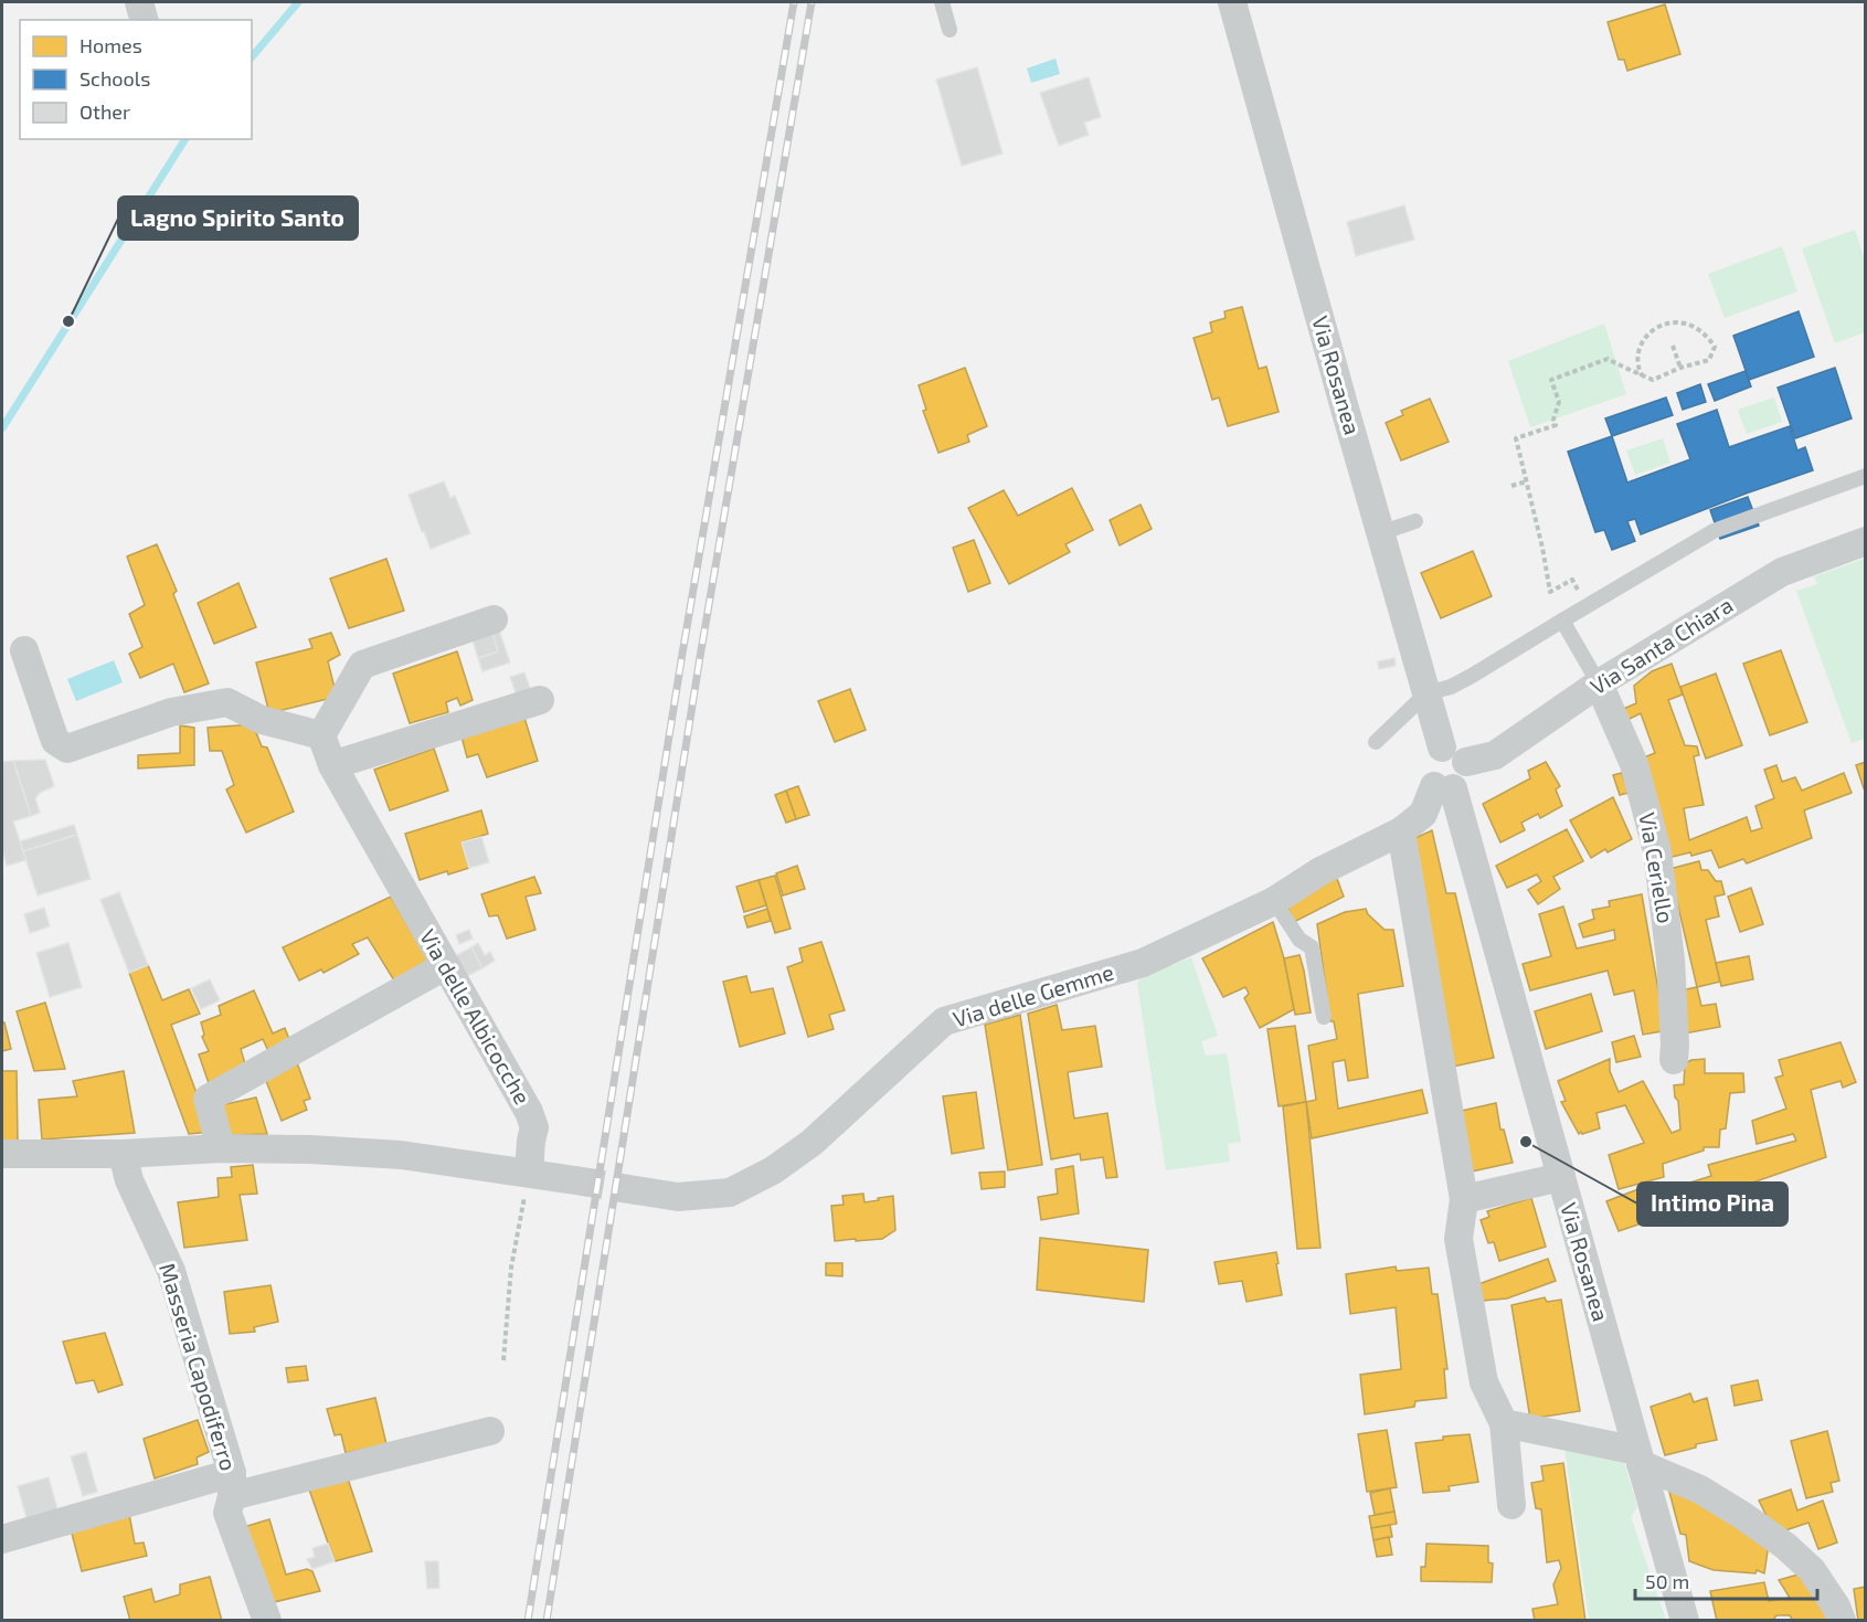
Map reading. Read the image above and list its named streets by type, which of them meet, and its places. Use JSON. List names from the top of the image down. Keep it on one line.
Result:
{"streets":{"street":["Via Rosanea","Via Santa Chiara","Via Ceriello","Via delle Gemme","Via delle Albicocche","Masseria Capodiferro"]},"crossings":[["Via Rosanea","Via Santa Chiara"],["Via Rosanea","Via delle Gemme"],["Via Santa Chiara","Via Ceriello"],["Via Santa Chiara","Via delle Gemme"]],"places":["Lagno Spirito Santo","Intimo Pina"],"legend":["Homes","Schools","Other"],"scale_bar":"50 m"}
